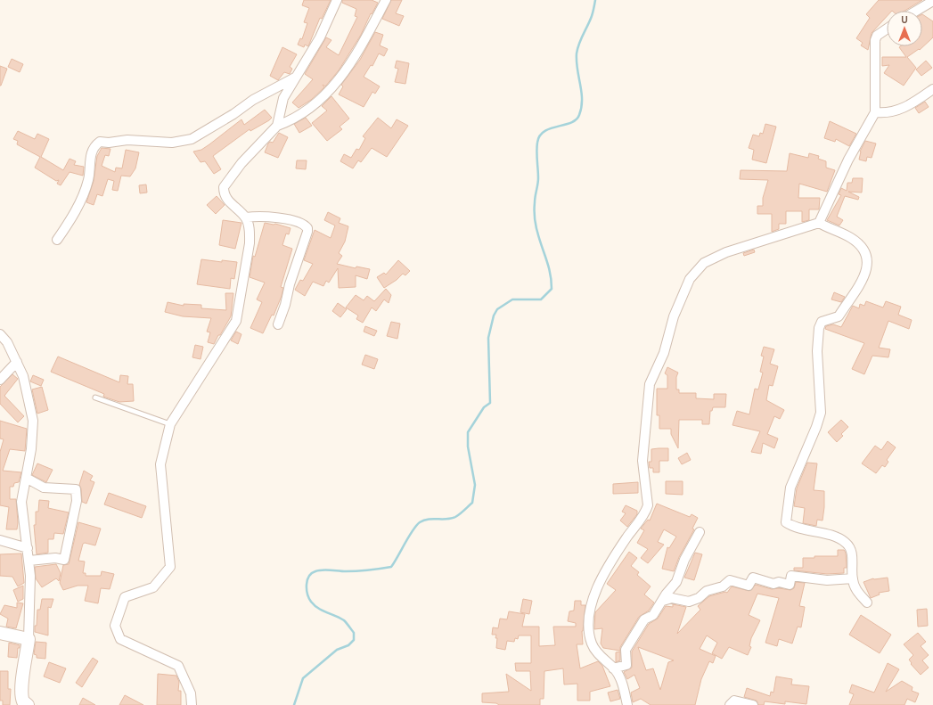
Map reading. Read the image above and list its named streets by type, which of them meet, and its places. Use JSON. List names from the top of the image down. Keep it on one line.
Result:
{"north":"top"}
